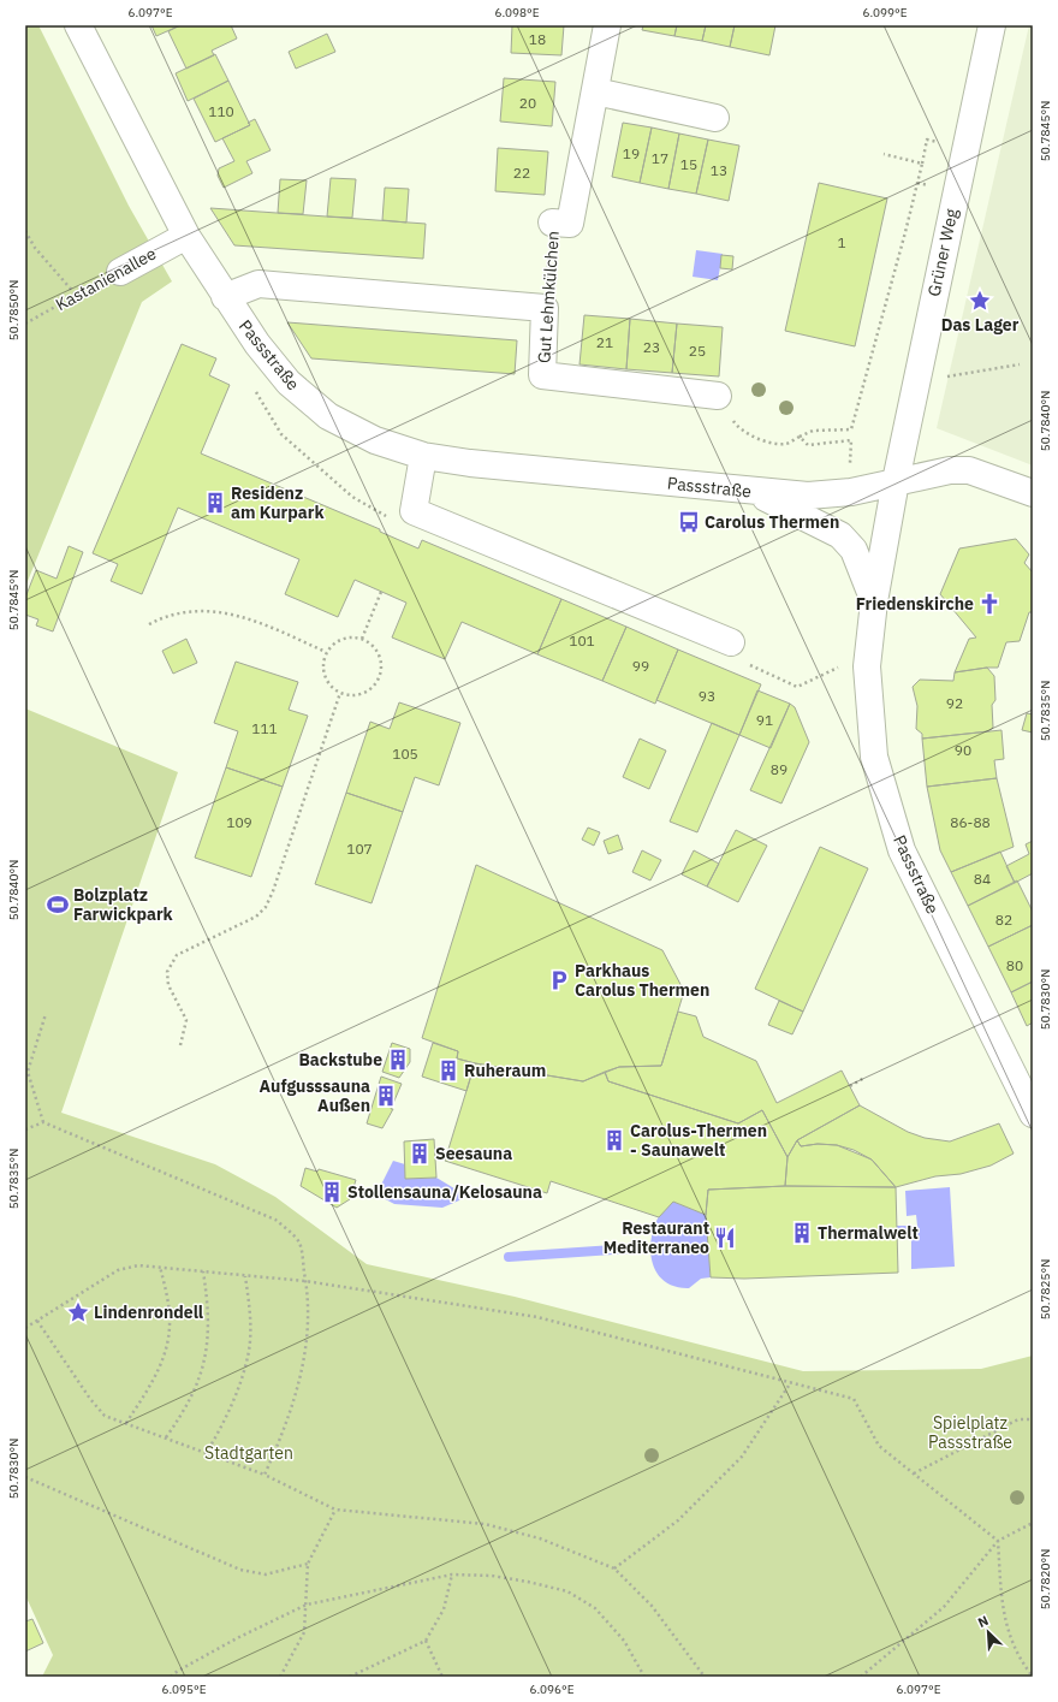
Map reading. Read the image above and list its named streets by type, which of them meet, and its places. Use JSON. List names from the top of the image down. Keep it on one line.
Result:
{"streets":{"street":["Grüner Weg","Kastanienallee","Gut Lehmkülchen","Passstraße"]},"crossings":[["Grüner Weg","Passstraße"],["Kastanienallee","Passstraße"]],"parks":["Spielplatz Passstraße","Stadtgarten"],"places":{"place":["Das Lager","Lindenrondell"],"building":["Residenz am Kurpark","Backstube","Ruheraum","Aufgusssauna Außen","Carolus-Thermen - Saunawelt","Seesauna","Stollensauna/Kelosauna","Thermalwelt"],"bus stop":["Carolus Thermen"],"church":["Friedenskirche"],"sports":["Bolzplatz Farwickpark"],"parking":["Parkhaus Carolus Thermen"],"restaurant":["Restaurant Mediterraneo"]},"house_numbers":["18","20","110","19","17","15","13","22","1","21","23","25","101","99","93","92","91","111","90","105","89","109","86-88","107","84","82","80"],"north":"top left","coordinates":["6.097°E","6.098°E","6.099°E","50.7845°N","50.7850°N","50.7840°N","50.7835°N","50.7830°N","50.7825°N","50.7820°N","6.095°E","6.096°E"]}
